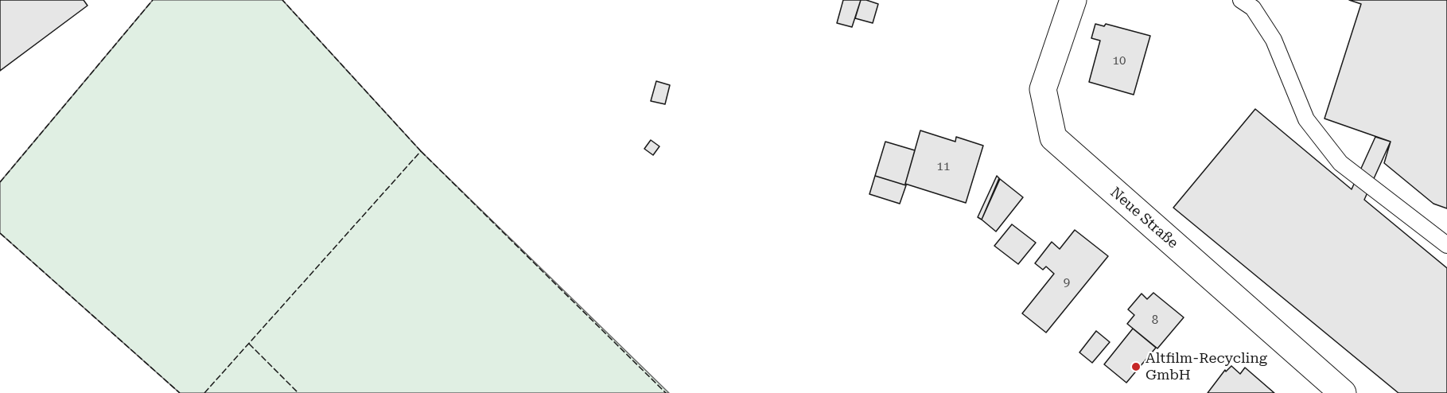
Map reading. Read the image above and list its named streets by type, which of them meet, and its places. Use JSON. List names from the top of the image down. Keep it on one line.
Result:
{"streets":{"street":["Neue Straße"]},"places":["Altfilm-Recycling GmbH"],"house_numbers":["10","11","9","8"]}
